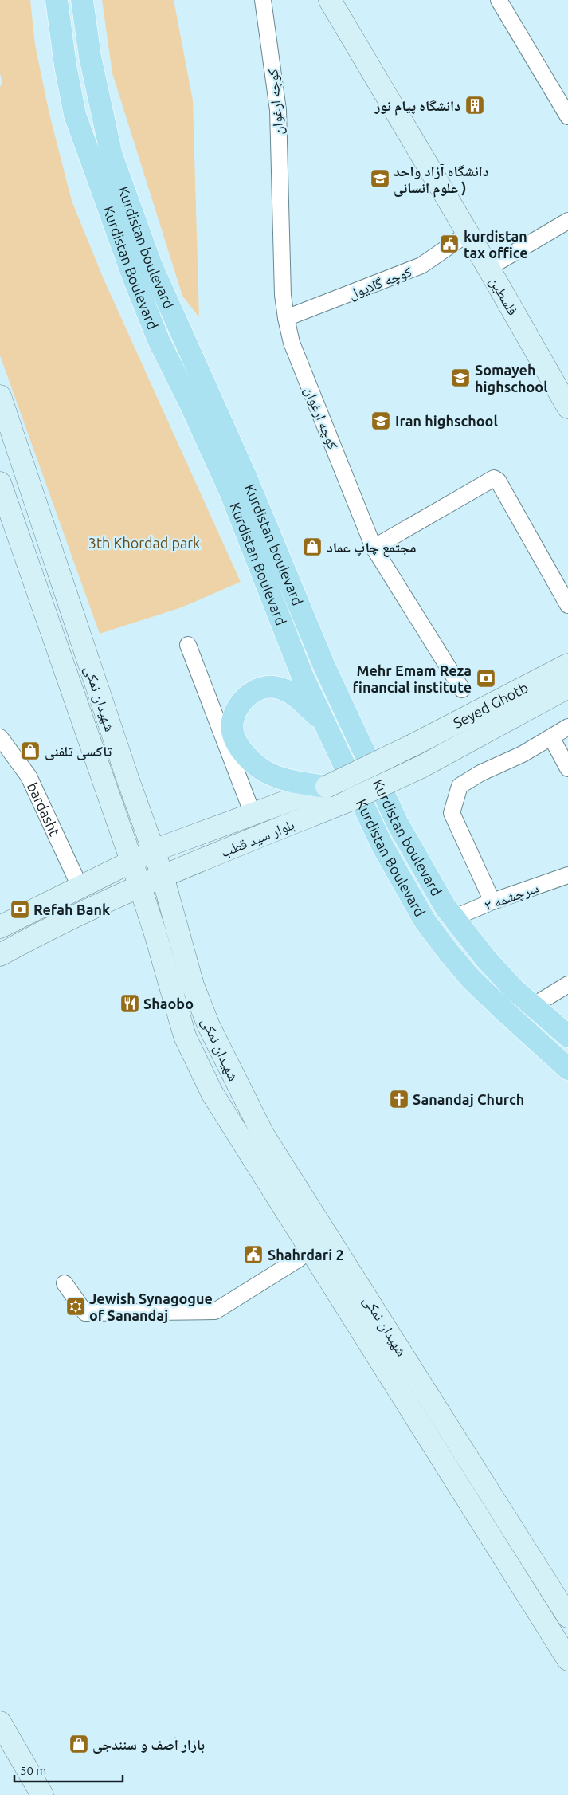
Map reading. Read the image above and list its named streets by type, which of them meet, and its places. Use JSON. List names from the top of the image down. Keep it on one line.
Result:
{"streets":{"main road":["Kurdistan boulevard","Kurdistan Boulevard","فلسطین","شهیدان نمکی","Seyed Ghotb","بلوار سید قطب"],"street":["کوچه ارغوان","کوچه گلایول","bardasht","سرچشمه ۳"]},"crossings":[["کوچه ارغوان","کوچه گلایول"],["Kurdistan boulevard","سرچشمه ۳"],["Kurdistan Boulevard","Seyed Ghotb"],["Kurdistan Boulevard","بلوار سید قطب"],["کوچه گلایول","فلسطین"],["شهیدان نمکی","بلوار سید قطب"],["Seyed Ghotb","بلوار سید قطب"],["bardasht","بلوار سید قطب"]],"parks":["3th Khordad park"],"places":{"building":["دانشگاه پیام نور"],"school or university":["دانشگاه آزاد واحد علوم انسانی )","Somayeh highschool","Iran highschool"],"public building":["kurdistan tax office","Shahrdari 2"],"shop":["مجتمع چاپ عماد","تاکسی تلفنی","بازار آصف و سنندجی"],"bank":["Mehr Emam Reza financial institute","Refah Bank"],"restaurant":["Shaobo"],"church":["Sanandaj Church"],"synagogue":["Jewish Synagogue of Sanandaj"]},"scale_bar":"50 m"}
